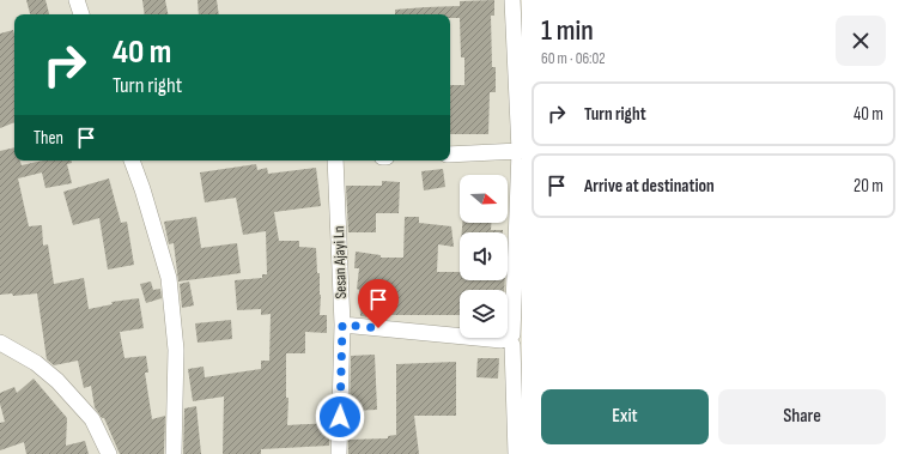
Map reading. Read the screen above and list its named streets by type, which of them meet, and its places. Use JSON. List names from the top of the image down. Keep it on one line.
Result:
{"streets":{"street":["Sesan Ajayi Ln"]},"north":"right","page":{"heading":["1 min","60 m · 06:02"],"turn":["40 m","Turn right"],"list":[{"name":"Turn right","value":"40 m"},{"name":"Arrive at destination","value":"20 m"}],"then":"Then","buttons":["Exit","Share"]}}
